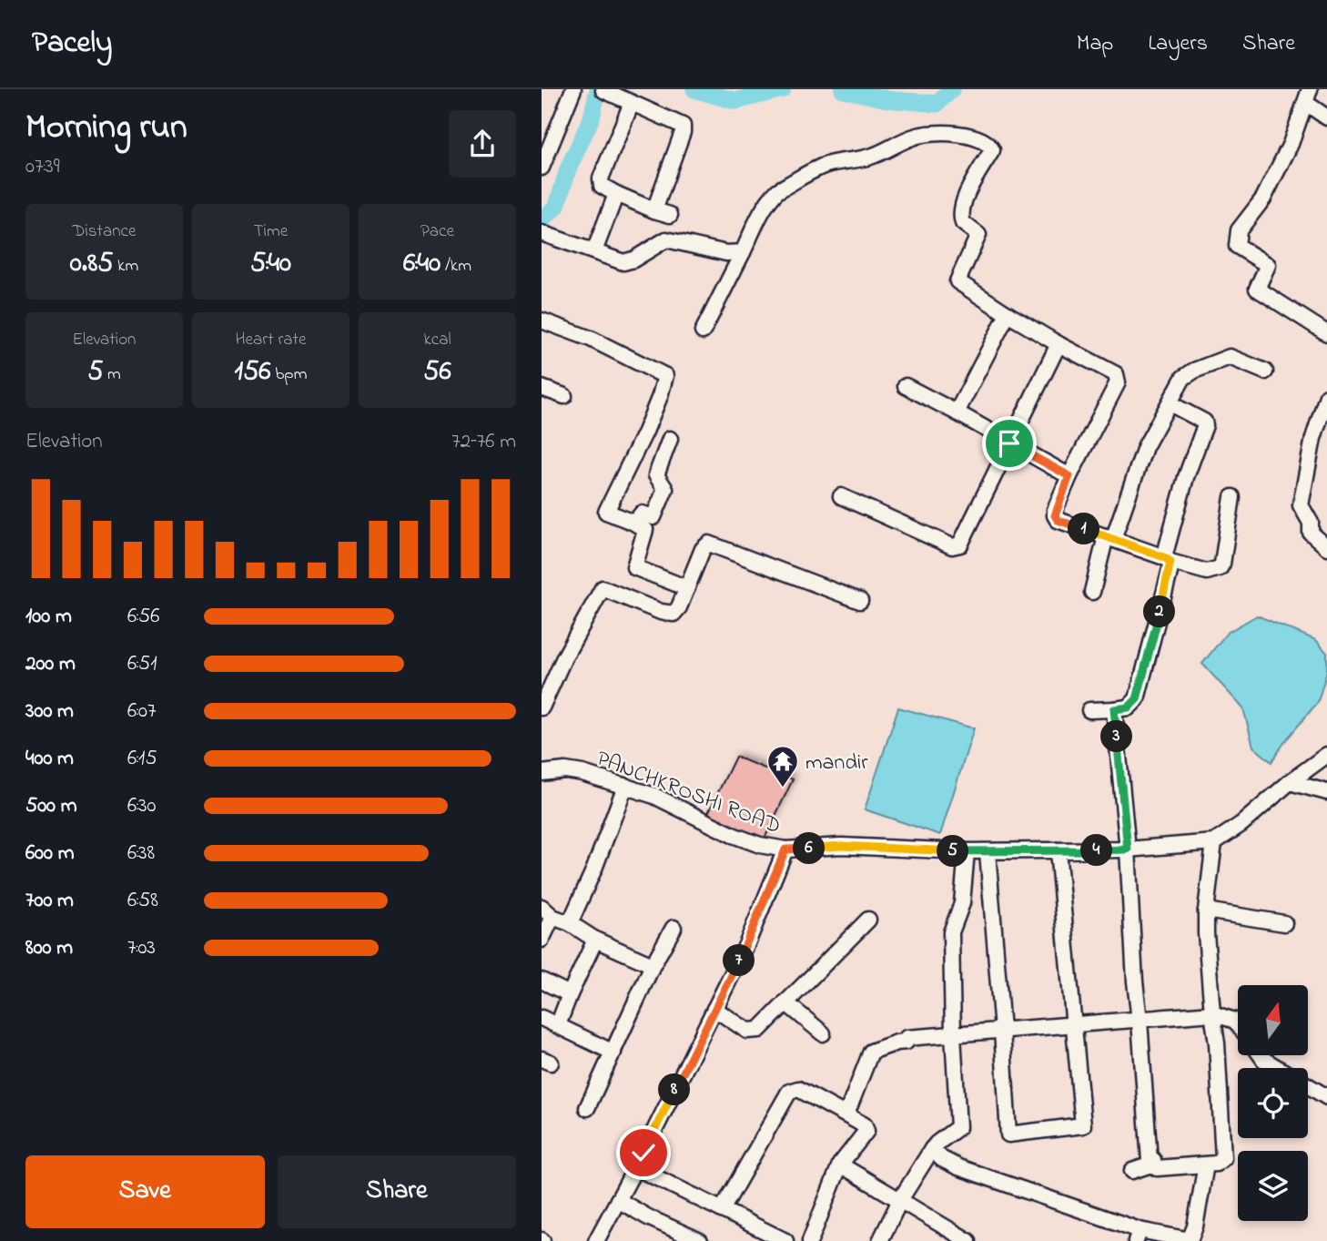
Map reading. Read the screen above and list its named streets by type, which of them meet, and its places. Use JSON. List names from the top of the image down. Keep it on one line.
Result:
{"streets":{"street":["PANCHKROSHI ROAD"]},"places":{"temple":["mandir"]},"north":"top","page":{"header":"Pacely","nav":["Map","Layers","Share"],"heading":["Morning run","07:39"],"stats":[["Distance","0.85 km"],["Time","5:40"],["Pace","6:40 /km"],["Elevation","5 m"],["Heart rate","156 bpm"],["kcal","56"]],"chart":["Elevation","72–76 m"],"pins":["1","2","3","6","4","5","7","8"],"list":[{"name":"100 m","note":"6:56"},{"name":"200 m","note":"6:51"},{"name":"300 m","note":"6:07"},{"name":"400 m","note":"6:15"},{"name":"500 m","note":"6:30"},{"name":"600 m","note":"6:38"},{"name":"700 m","note":"6:58"},{"name":"800 m","note":"7:03"}],"buttons":["Save","Share"]}}
